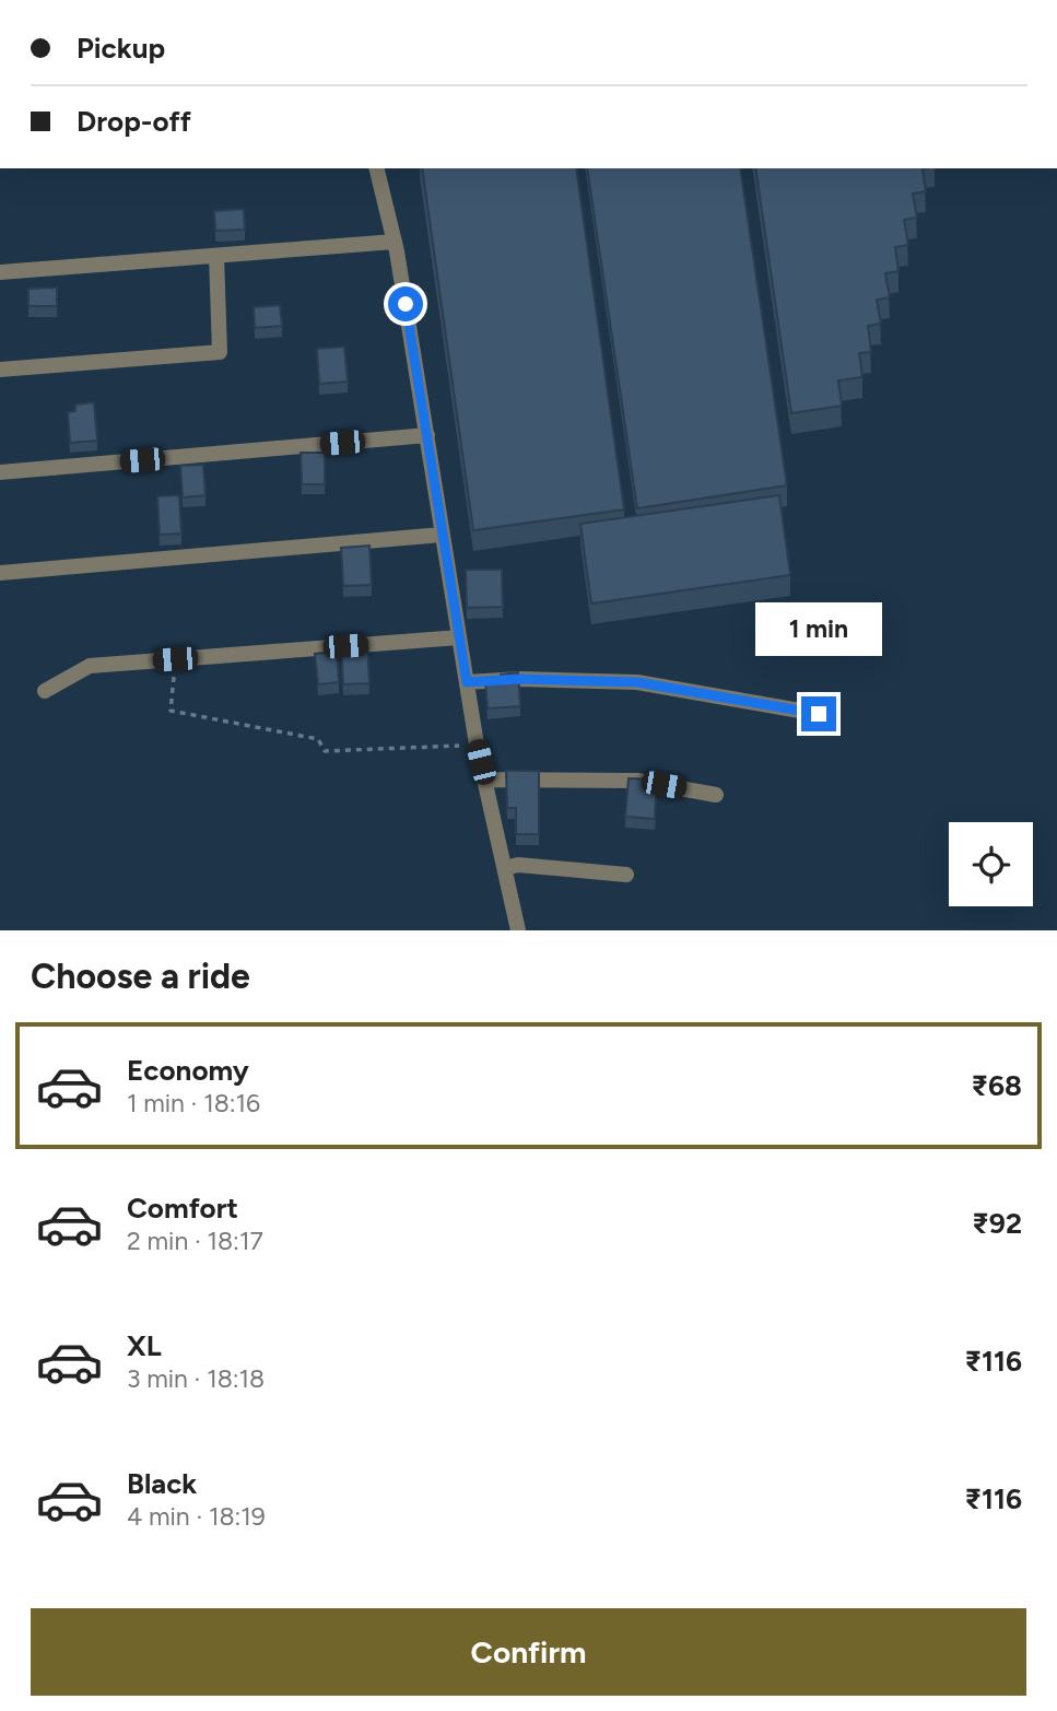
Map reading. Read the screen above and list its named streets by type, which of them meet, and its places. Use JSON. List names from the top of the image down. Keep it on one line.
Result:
{"page":{"banner":["Pickup","Drop-off"],"bubble":"1 min","heading":"Choose a ride","list":[{"name":"Economy","note":"1 min · 18:16","value":"₹68"},{"name":"Comfort","note":"2 min · 18:17","value":"₹92"},{"name":"XL","note":"3 min · 18:18","value":"₹116"},{"name":"Black","note":"4 min · 18:19","value":"₹116"}],"buttons":"Confirm"}}
